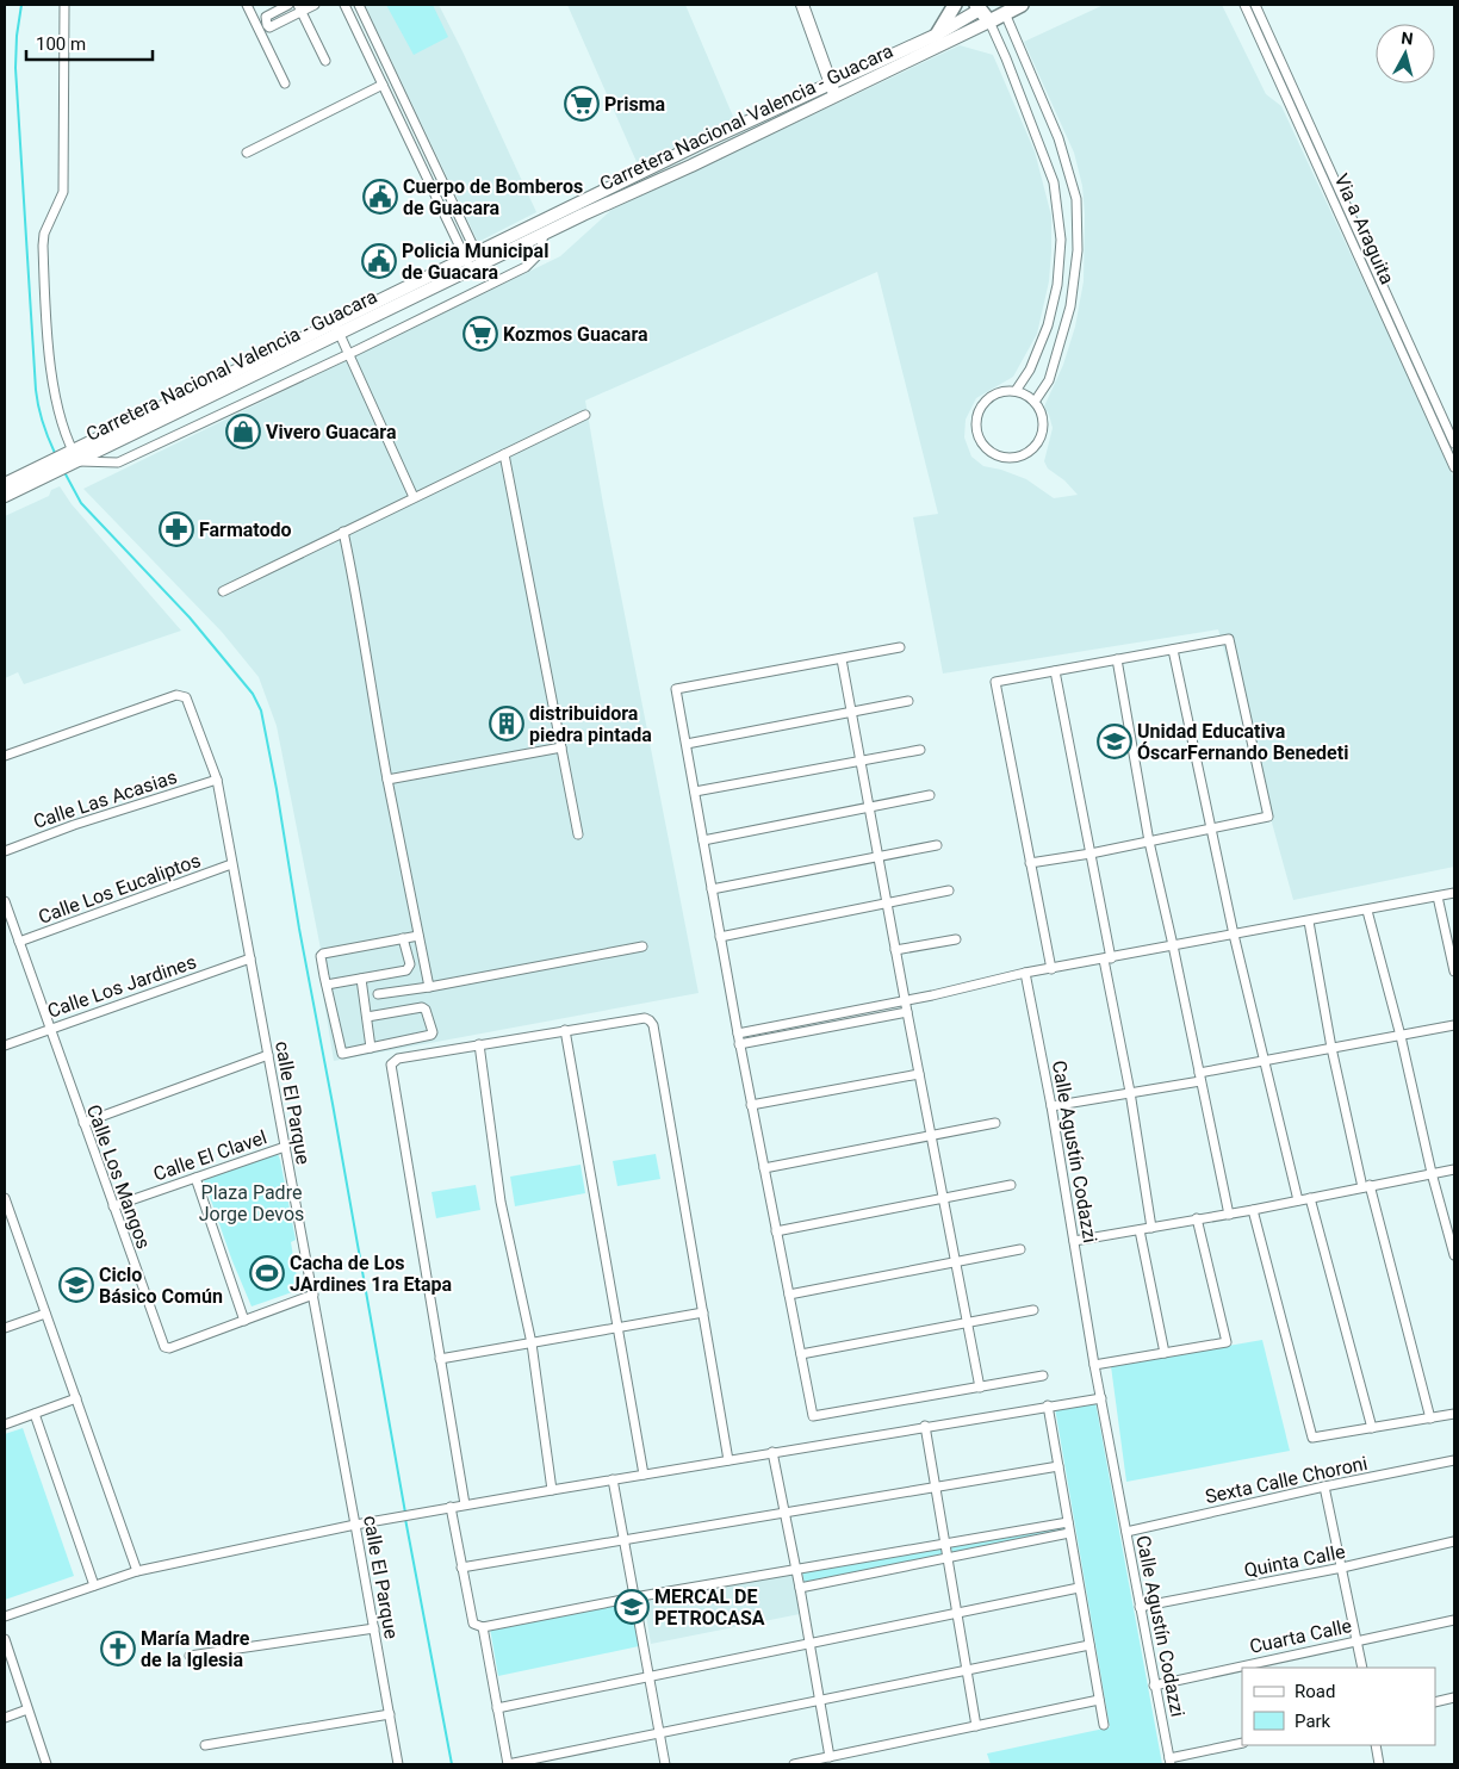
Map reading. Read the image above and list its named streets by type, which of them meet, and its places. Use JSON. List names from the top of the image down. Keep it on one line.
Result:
{"streets":{"main road":["Carretera Nacional Valencia - Guacara"],"street":["Via a Araguita","Calle Las Acasias","Calle Los Eucaliptos","Calle Los Jardines","calle El Parque","Calle Agustín Codazzi","Calle El Clavel","Calle Los Mangos","Sexta Calle Choroni","Quinta Calle","Cuarta Calle"]},"crossings":[["Calle Las Acasias","calle El Parque"],["Calle Los Eucaliptos","calle El Parque"],["Calle Los Jardines","calle El Parque"],["Calle Los Jardines","Calle Los Mangos"],["calle El Parque","Calle El Clavel"],["calle El Parque","Calle Los Mangos"],["Calle Agustín Codazzi","Sexta Calle Choroni"],["Calle Agustín Codazzi","Quinta Calle"],["Calle Agustín Codazzi","Cuarta Calle"],["Calle El Clavel","Calle Los Mangos"]],"parks":["Plaza Padre Jorge Devos"],"places":{"supermarket":["Prisma","Kozmos Guacara"],"public building":["Cuerpo de Bomberos de Guacara","Policia Municipal de Guacara"],"shop":["Vivero Guacara"],"pharmacy":["Farmatodo"],"building":["distribuidora piedra pintada"],"school or university":["Unidad Educativa ÓscarFernando Benedeti","Ciclo Básico Común","MERCAL DE PETROCASA"],"sports":["Cacha de Los JArdines 1ra Etapa"],"church":["María Madre de la Iglesia"]},"legend":["Road","Park"],"scale_bar":"100 m","north":"top"}
